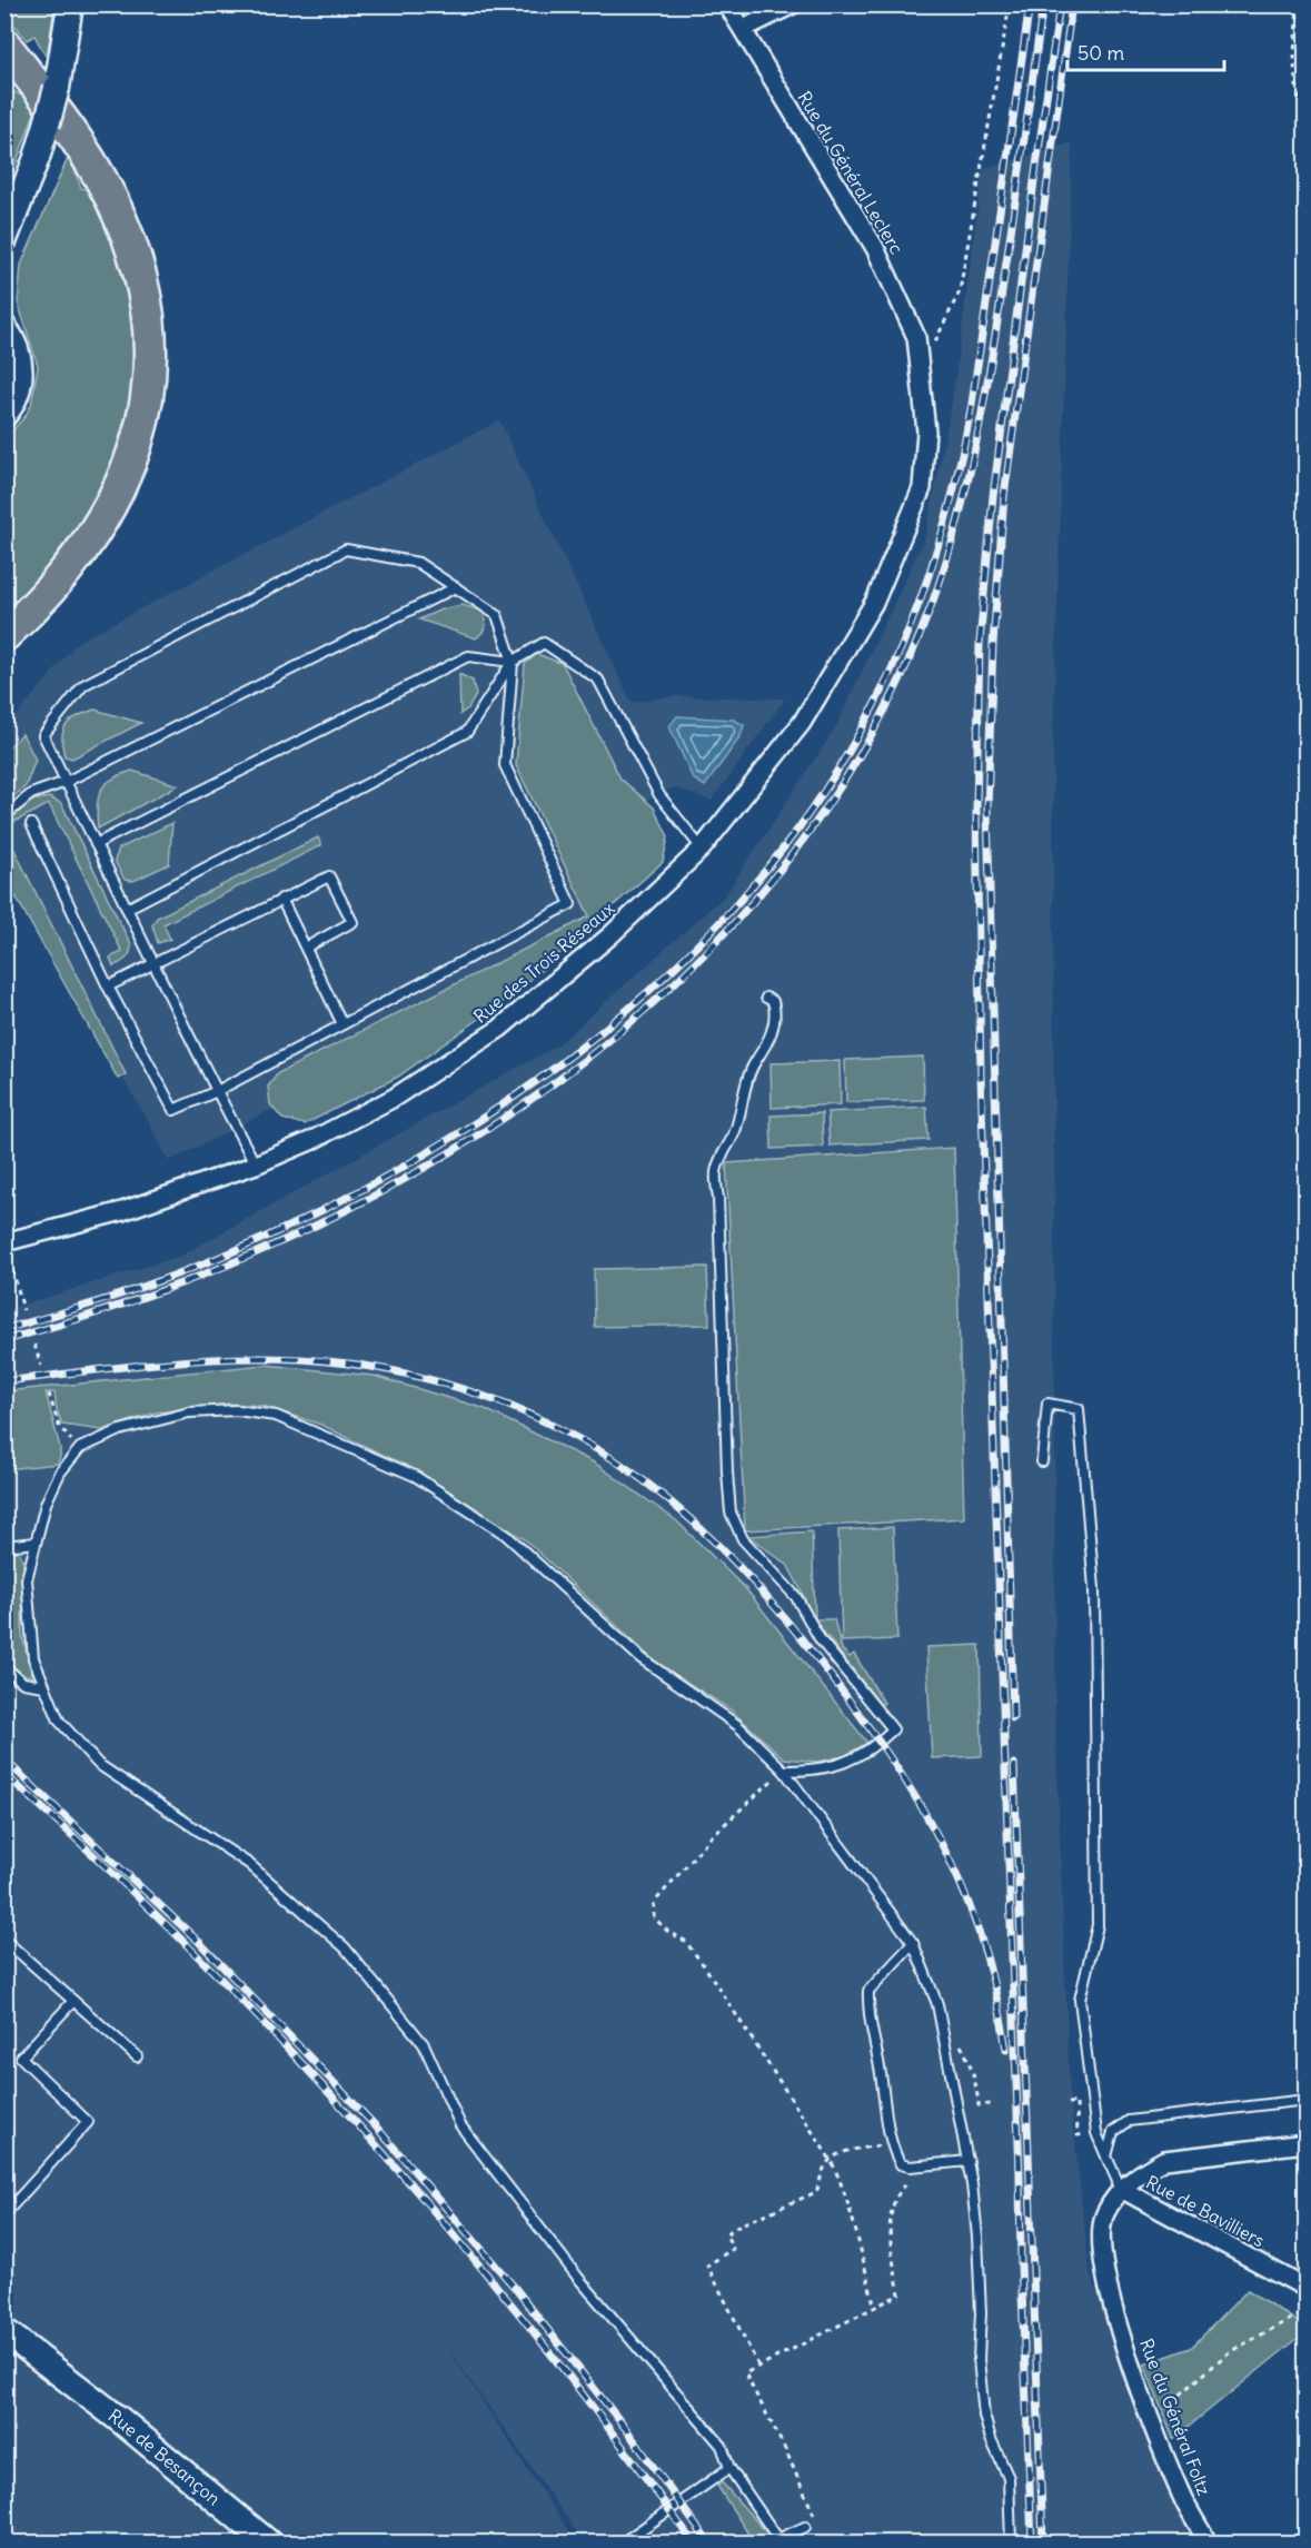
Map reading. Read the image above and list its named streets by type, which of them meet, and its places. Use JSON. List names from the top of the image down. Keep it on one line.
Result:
{"streets":{"main road":["Rue de Besançon"],"street":["Rue du Général Leclerc","Rue des Trois Réseaux","Rue de Bavilliers","Rue du Général Foltz"]},"crossings":[["Rue du Général Leclerc","Rue des Trois Réseaux"],["Rue de Bavilliers","Rue du Général Foltz"]],"scale_bar":"50 m"}
